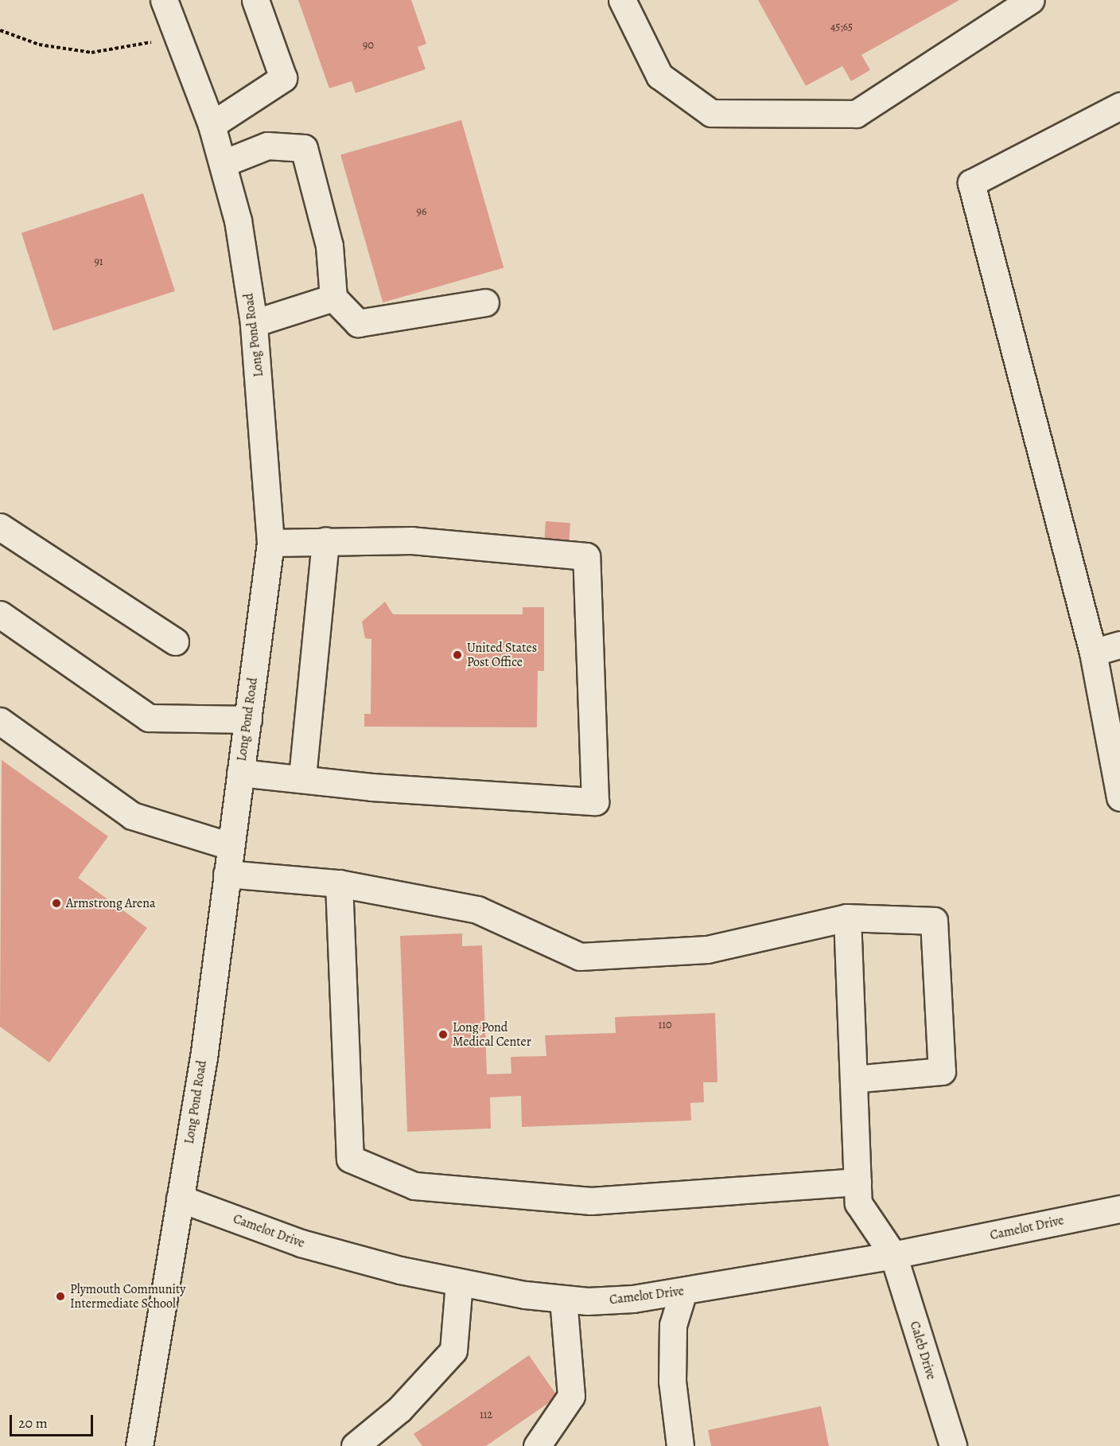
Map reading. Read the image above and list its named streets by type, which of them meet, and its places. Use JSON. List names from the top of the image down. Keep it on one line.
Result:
{"streets":{"street":["Long Pond Road","Camelot Drive","Caleb Drive"]},"crossings":[["Long Pond Road","Camelot Drive"],["Camelot Drive","Caleb Drive"]],"places":["United States Post Office","Armstrong Arena","Long Pond Medical Center","Plymouth Community Intermediate School"],"house_numbers":["45;65","90","96","91","110","112"],"scale_bar":"20 m"}
